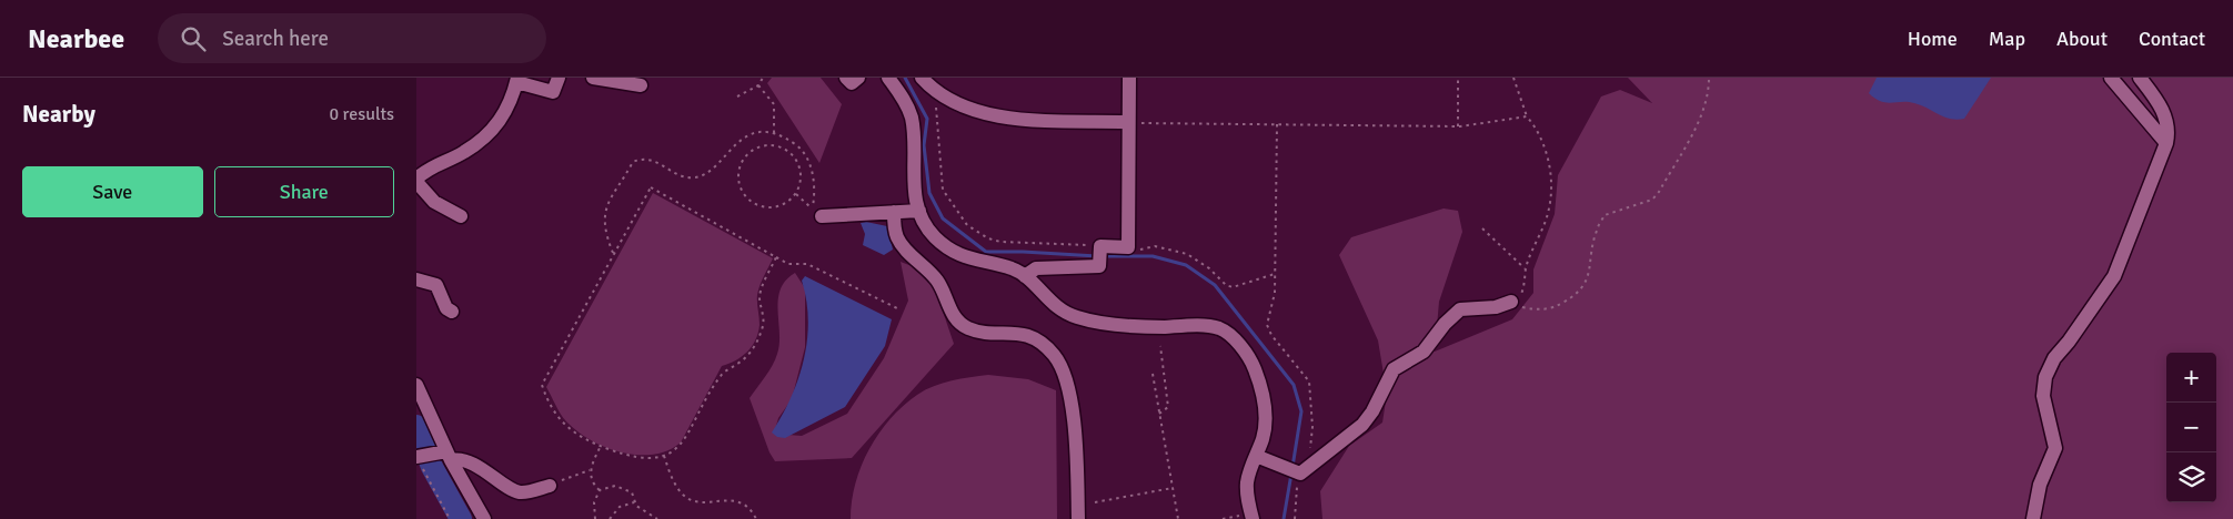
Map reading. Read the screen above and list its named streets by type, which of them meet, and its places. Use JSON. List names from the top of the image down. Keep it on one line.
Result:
{"page":{"header":"Nearbee","search":"Search here","nav":["Home","Map","About","Contact"],"heading":["Nearby","0 results"],"buttons":["Save","Share"],"map_buttons":["+","−"]}}
